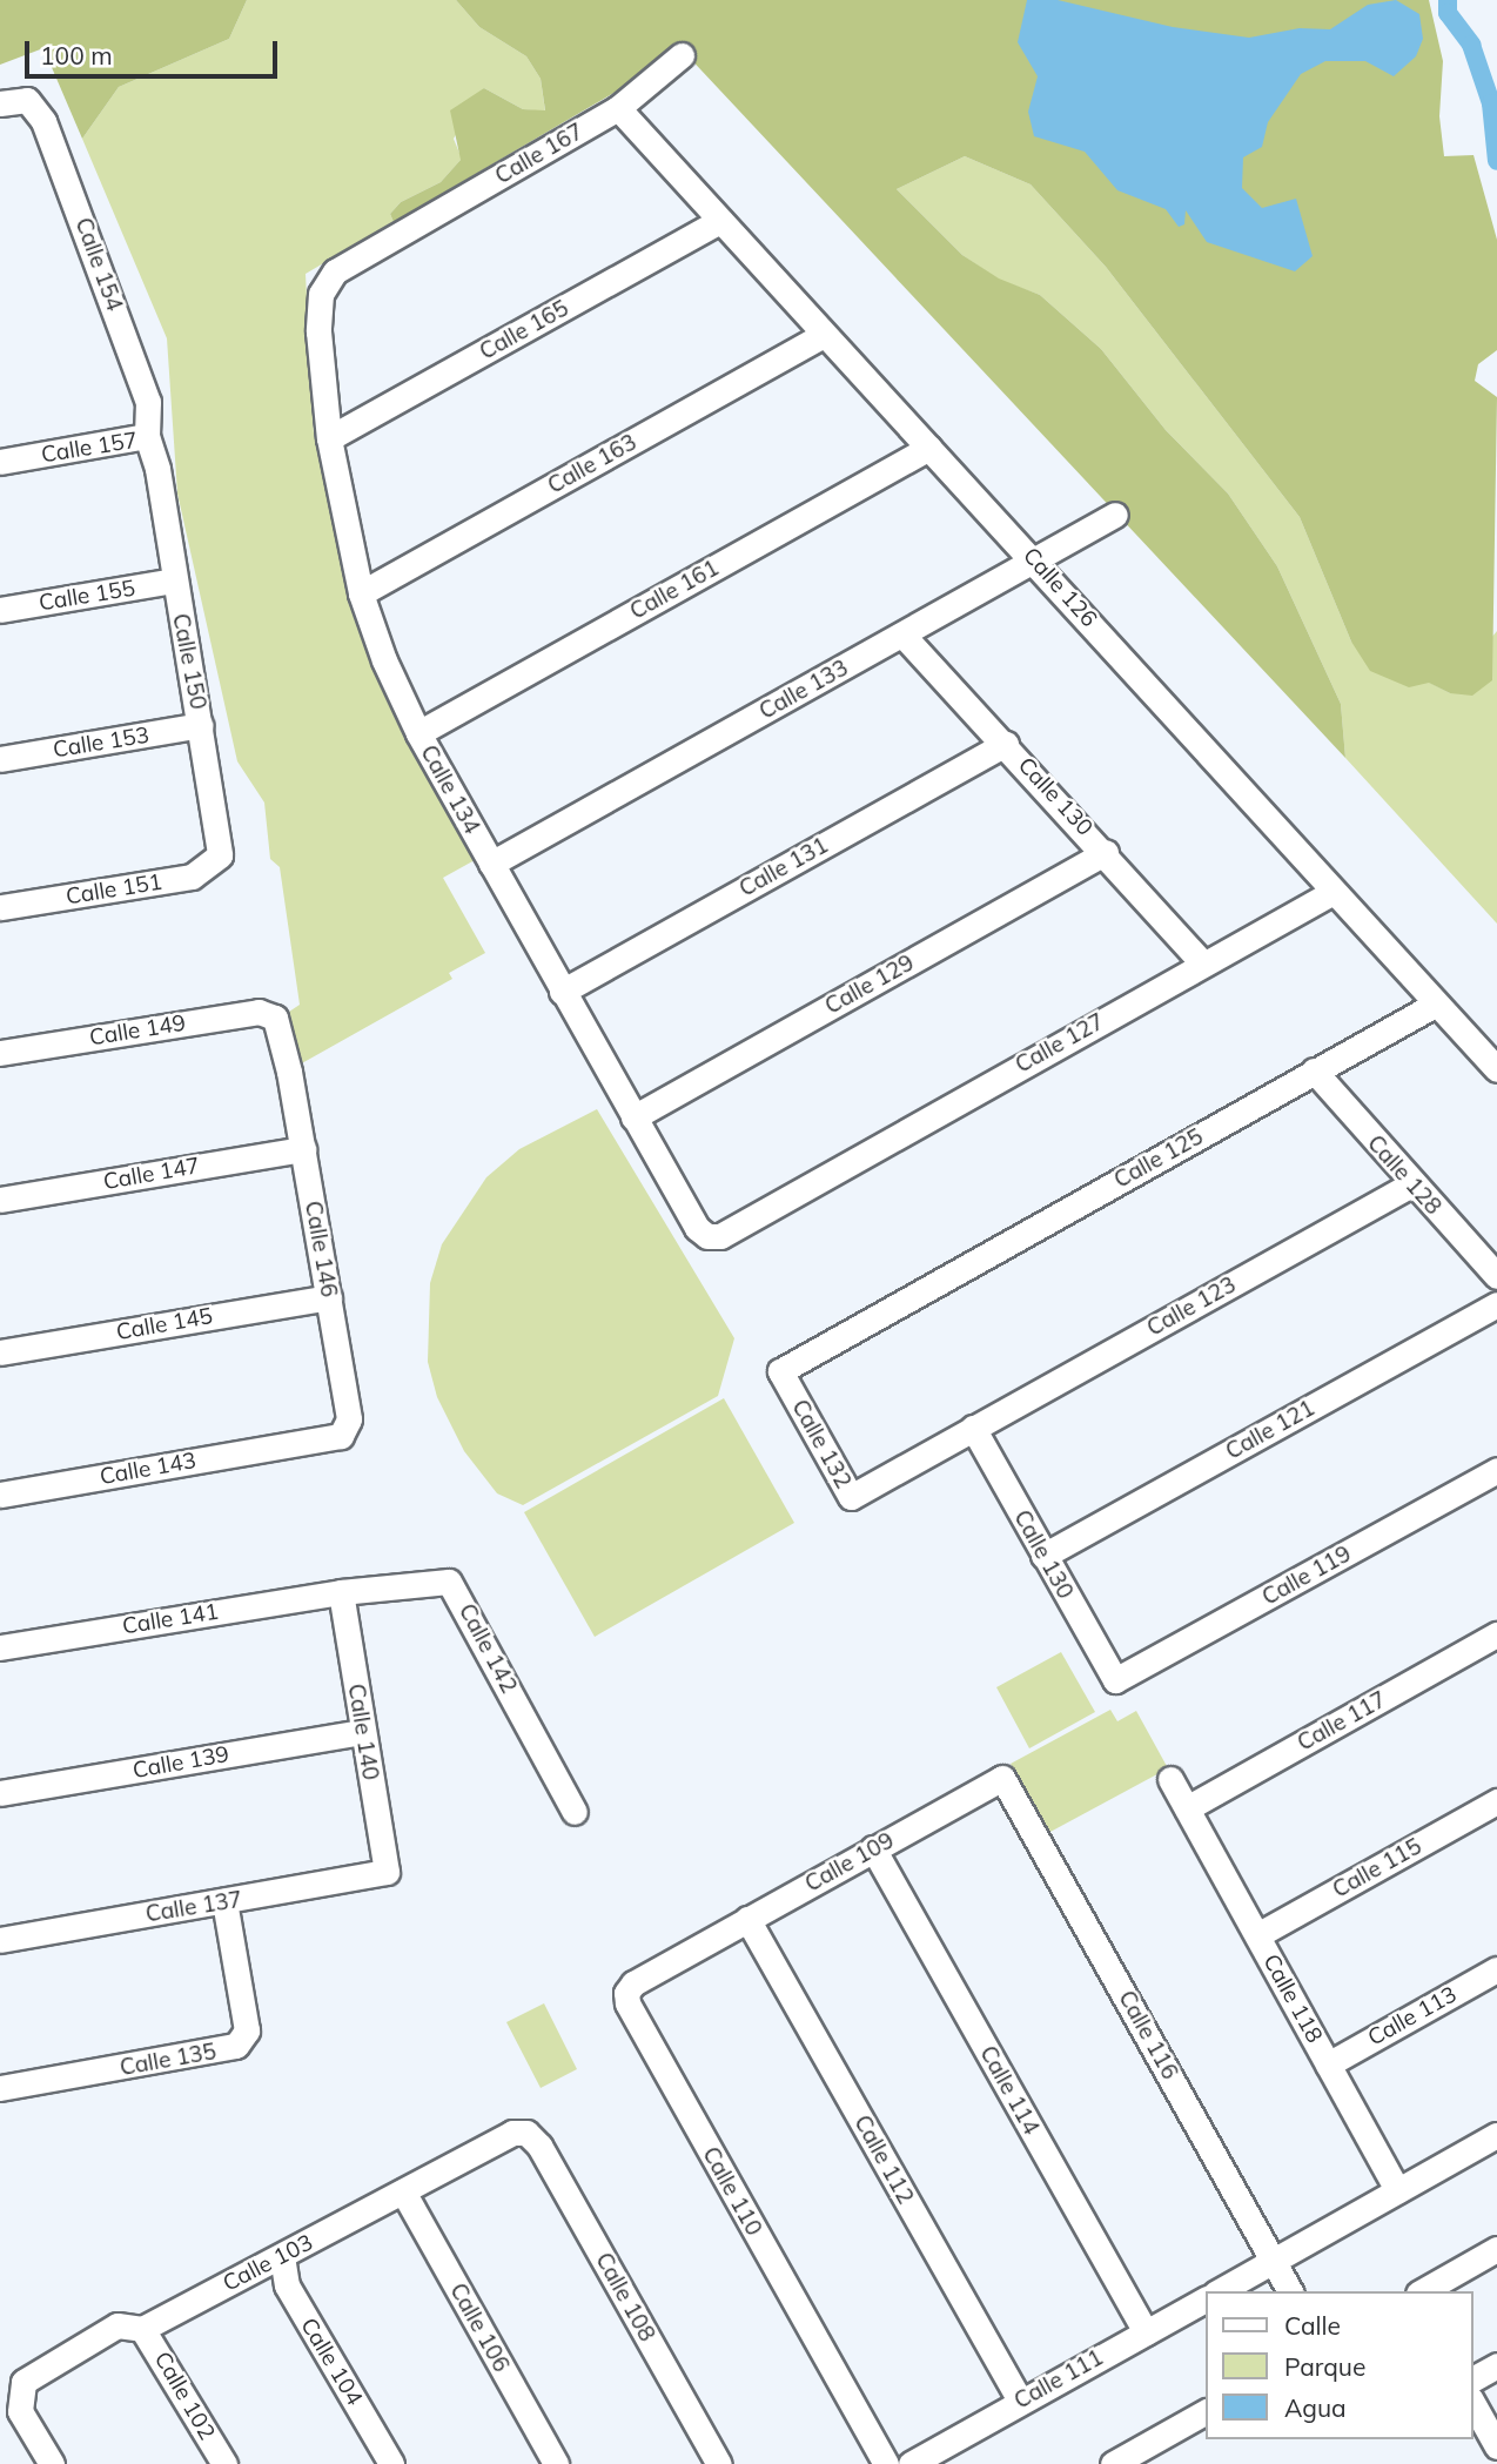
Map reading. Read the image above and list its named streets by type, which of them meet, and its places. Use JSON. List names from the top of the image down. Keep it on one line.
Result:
{"streets":{"street":["Calle 167","Calle 154","Calle 165","Calle 157","Calle 163","Calle 126","Calle 161","Calle 155","Calle 150","Calle 133","Calle 153","Calle 134","Calle 130","Calle 131","Calle 151","Calle 129","Calle 149","Calle 127","Calle 125","Calle 147","Calle 128","Calle 146","Calle 123","Calle 145","Calle 121","Calle 132","Calle 143","Calle 119","Calle 141","Calle 142","Calle 117","Calle 140","Calle 139","Calle 109","Calle 115","Calle 137","Calle 118","Calle 113","Calle 116","Calle 135","Calle 114","Calle 112","Calle 110","Calle 103","Calle 108","Calle 106","Calle 104","Calle 111","Calle 102"]},"crossings":[["Calle 167","Calle 126"],["Calle 167","Calle 134"],["Calle 154","Calle 157"],["Calle 165","Calle 126"],["Calle 165","Calle 134"],["Calle 157","Calle 150"],["Calle 163","Calle 126"],["Calle 163","Calle 134"],["Calle 126","Calle 161"],["Calle 126","Calle 133"],["Calle 126","Calle 127"],["Calle 126","Calle 125"],["Calle 161","Calle 134"],["Calle 155","Calle 150"],["Calle 150","Calle 153"],["Calle 150","Calle 151"],["Calle 133","Calle 134"],["Calle 133","Calle 130"],["Calle 134","Calle 131"],["Calle 134","Calle 129"],["Calle 134","Calle 127"],["Calle 130","Calle 131"],["Calle 130","Calle 129"],["Calle 130","Calle 127"],["Calle 130","Calle 123"],["Calle 130","Calle 121"],["Calle 130","Calle 132"],["Calle 130","Calle 119"],["Calle 149","Calle 146"],["Calle 125","Calle 128"],["Calle 125","Calle 132"],["Calle 147","Calle 146"],["Calle 128","Calle 123"],["Calle 146","Calle 145"],["Calle 146","Calle 143"],["Calle 123","Calle 132"],["Calle 141","Calle 142"],["Calle 141","Calle 140"],["Calle 142","Calle 140"],["Calle 117","Calle 118"],["Calle 140","Calle 139"],["Calle 140","Calle 137"],["Calle 109","Calle 116"],["Calle 109","Calle 114"],["Calle 109","Calle 112"],["Calle 109","Calle 110"],["Calle 115","Calle 118"],["Calle 137","Calle 135"],["Calle 118","Calle 113"],["Calle 114","Calle 111"],["Calle 112","Calle 111"],["Calle 103","Calle 108"],["Calle 103","Calle 106"],["Calle 103","Calle 104"],["Calle 103","Calle 102"]],"legend":["Calle","Parque","Agua"],"scale_bar":"100 m"}
